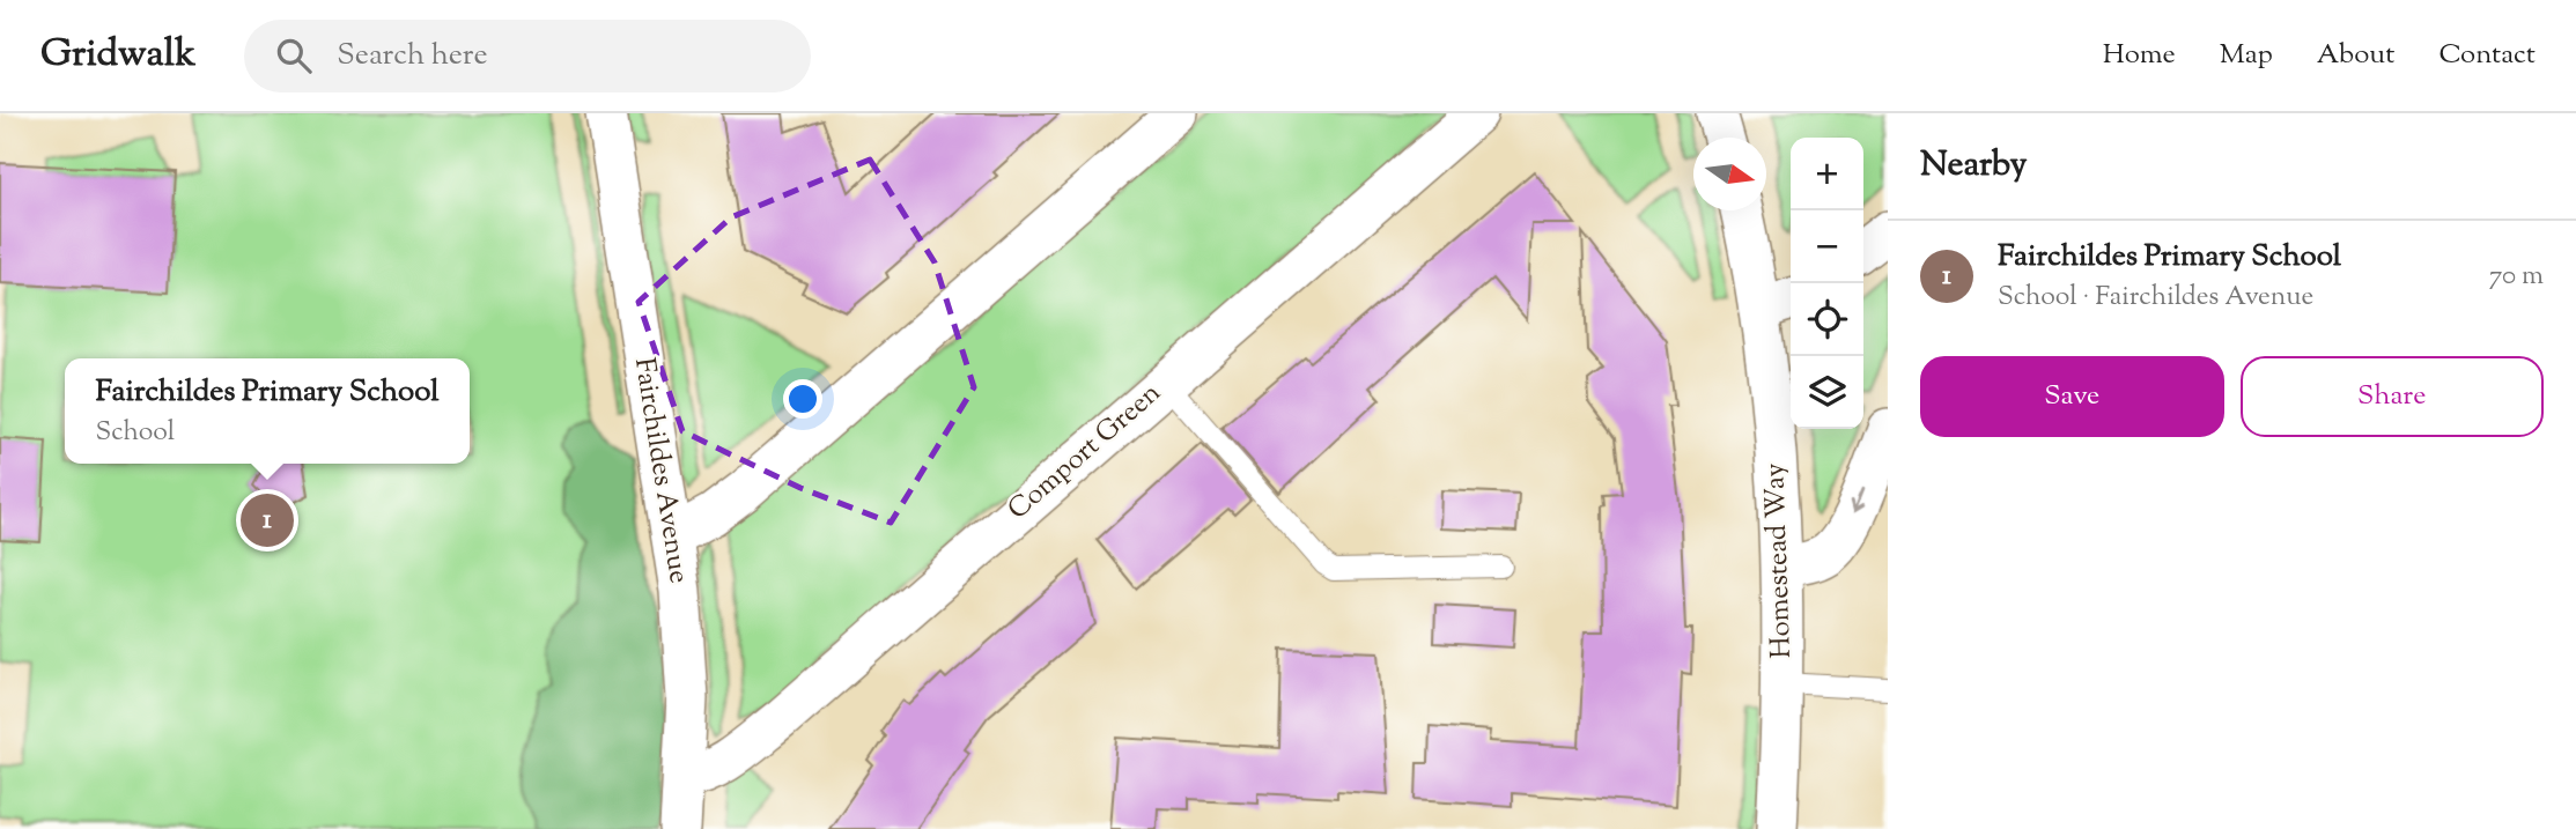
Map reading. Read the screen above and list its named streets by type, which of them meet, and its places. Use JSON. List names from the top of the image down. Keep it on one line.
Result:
{"streets":{"street":["Comport Green","Fairchildes Avenue","Homestead Way"]},"crossings":[["Comport Green","Fairchildes Avenue"]],"north":"right","page":{"header":"Gridwalk","search":"Search here","nav":["Home","Map","About","Contact"],"heading":"Nearby","map_buttons":["+","−"],"list":[{"mark":"1","name":"Fairchildes Primary School","note":"School · Fairchildes Avenue","value":"70 m"}],"buttons":["Save","Share"],"popup":["Fairchildes Primary School","School"],"pins":"1"}}
